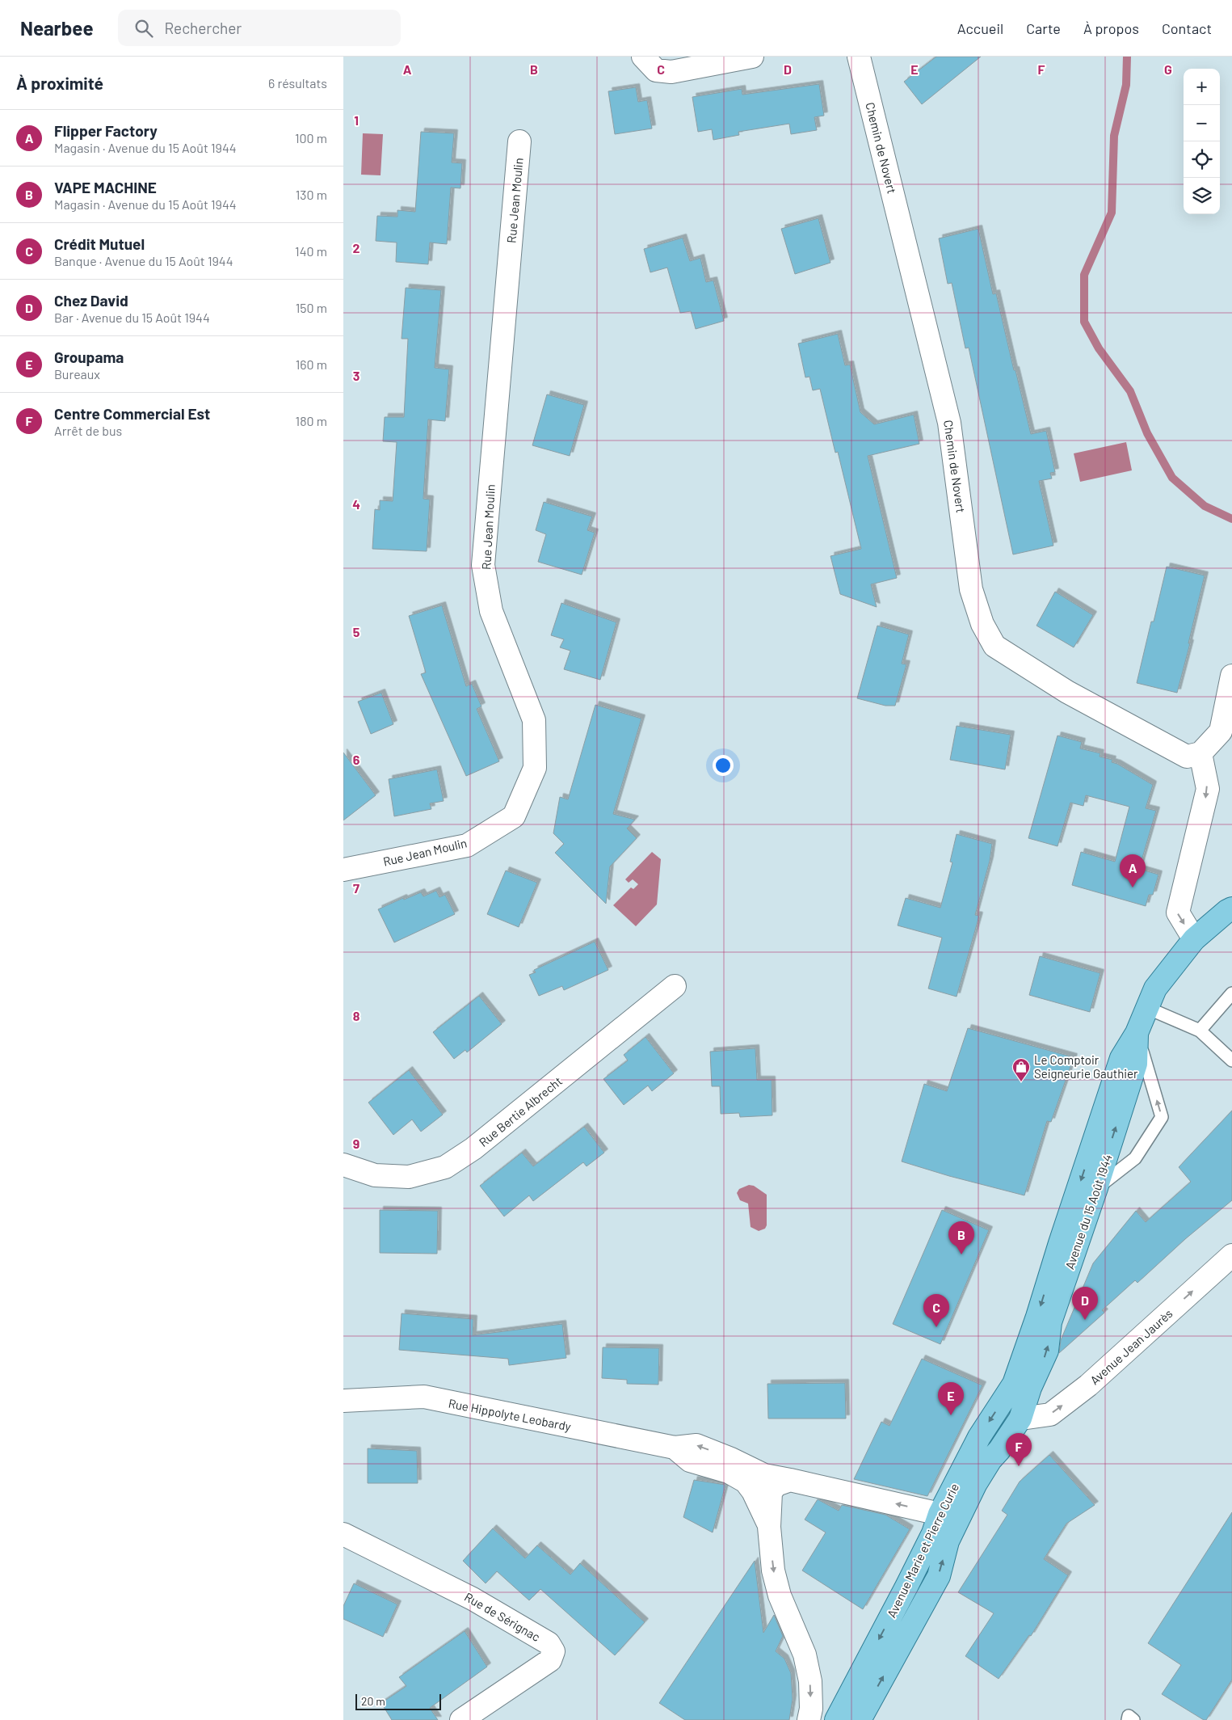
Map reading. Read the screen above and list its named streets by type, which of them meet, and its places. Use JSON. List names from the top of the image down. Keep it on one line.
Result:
{"streets":{"main road":["Avenue du 15 Août 1944","Avenue Marie et Pierre Curie"],"street":["Chemin de Novert","Rue Jean Moulin","Rue Bertie Albrecht","Avenue Jean Jaurès","Rue Hippolyte Leobardy","Rue de Sérignac"]},"crossings":[["Avenue du 15 Août 1944","Avenue Marie et Pierre Curie"],["Avenue Jean Jaurès","Avenue Marie et Pierre Curie"],["Rue Hippolyte Leobardy","Avenue Marie et Pierre Curie"]],"one_way":["Avenue Jean Jaurès"],"places":{"shop":["Le Comptoir Seigneurie Gauthier"]},"scale_bar":"20 m","page":{"header":"Nearbee","search":"Rechercher","nav":["Accueil","Carte","À propos","Contact"],"heading":["À proximité","6 résultats"],"map_buttons":["+","−"],"list":[{"mark":"A","name":"Flipper Factory","note":"Magasin · Avenue du 15 Août 1944","value":"100 m"},{"mark":"B","name":"VAPE MACHINE","note":"Magasin · Avenue du 15 Août 1944","value":"130 m"},{"mark":"C","name":"Crédit Mutuel","note":"Banque · Avenue du 15 Août 1944","value":"140 m"},{"mark":"D","name":"Chez David","note":"Bar · Avenue du 15 Août 1944","value":"150 m"},{"mark":"E","name":"Groupama","note":"Bureaux","value":"160 m"},{"mark":"F","name":"Centre Commercial Est","note":"Arrêt de bus","value":"180 m"}],"pins":["A","B","D","C","E","F"],"scale":"20 m"},"grid":{"columns":["A","B","C","D","E","F","G"],"rows":["1","2","3","4","5","6","7","8","9"]}}
